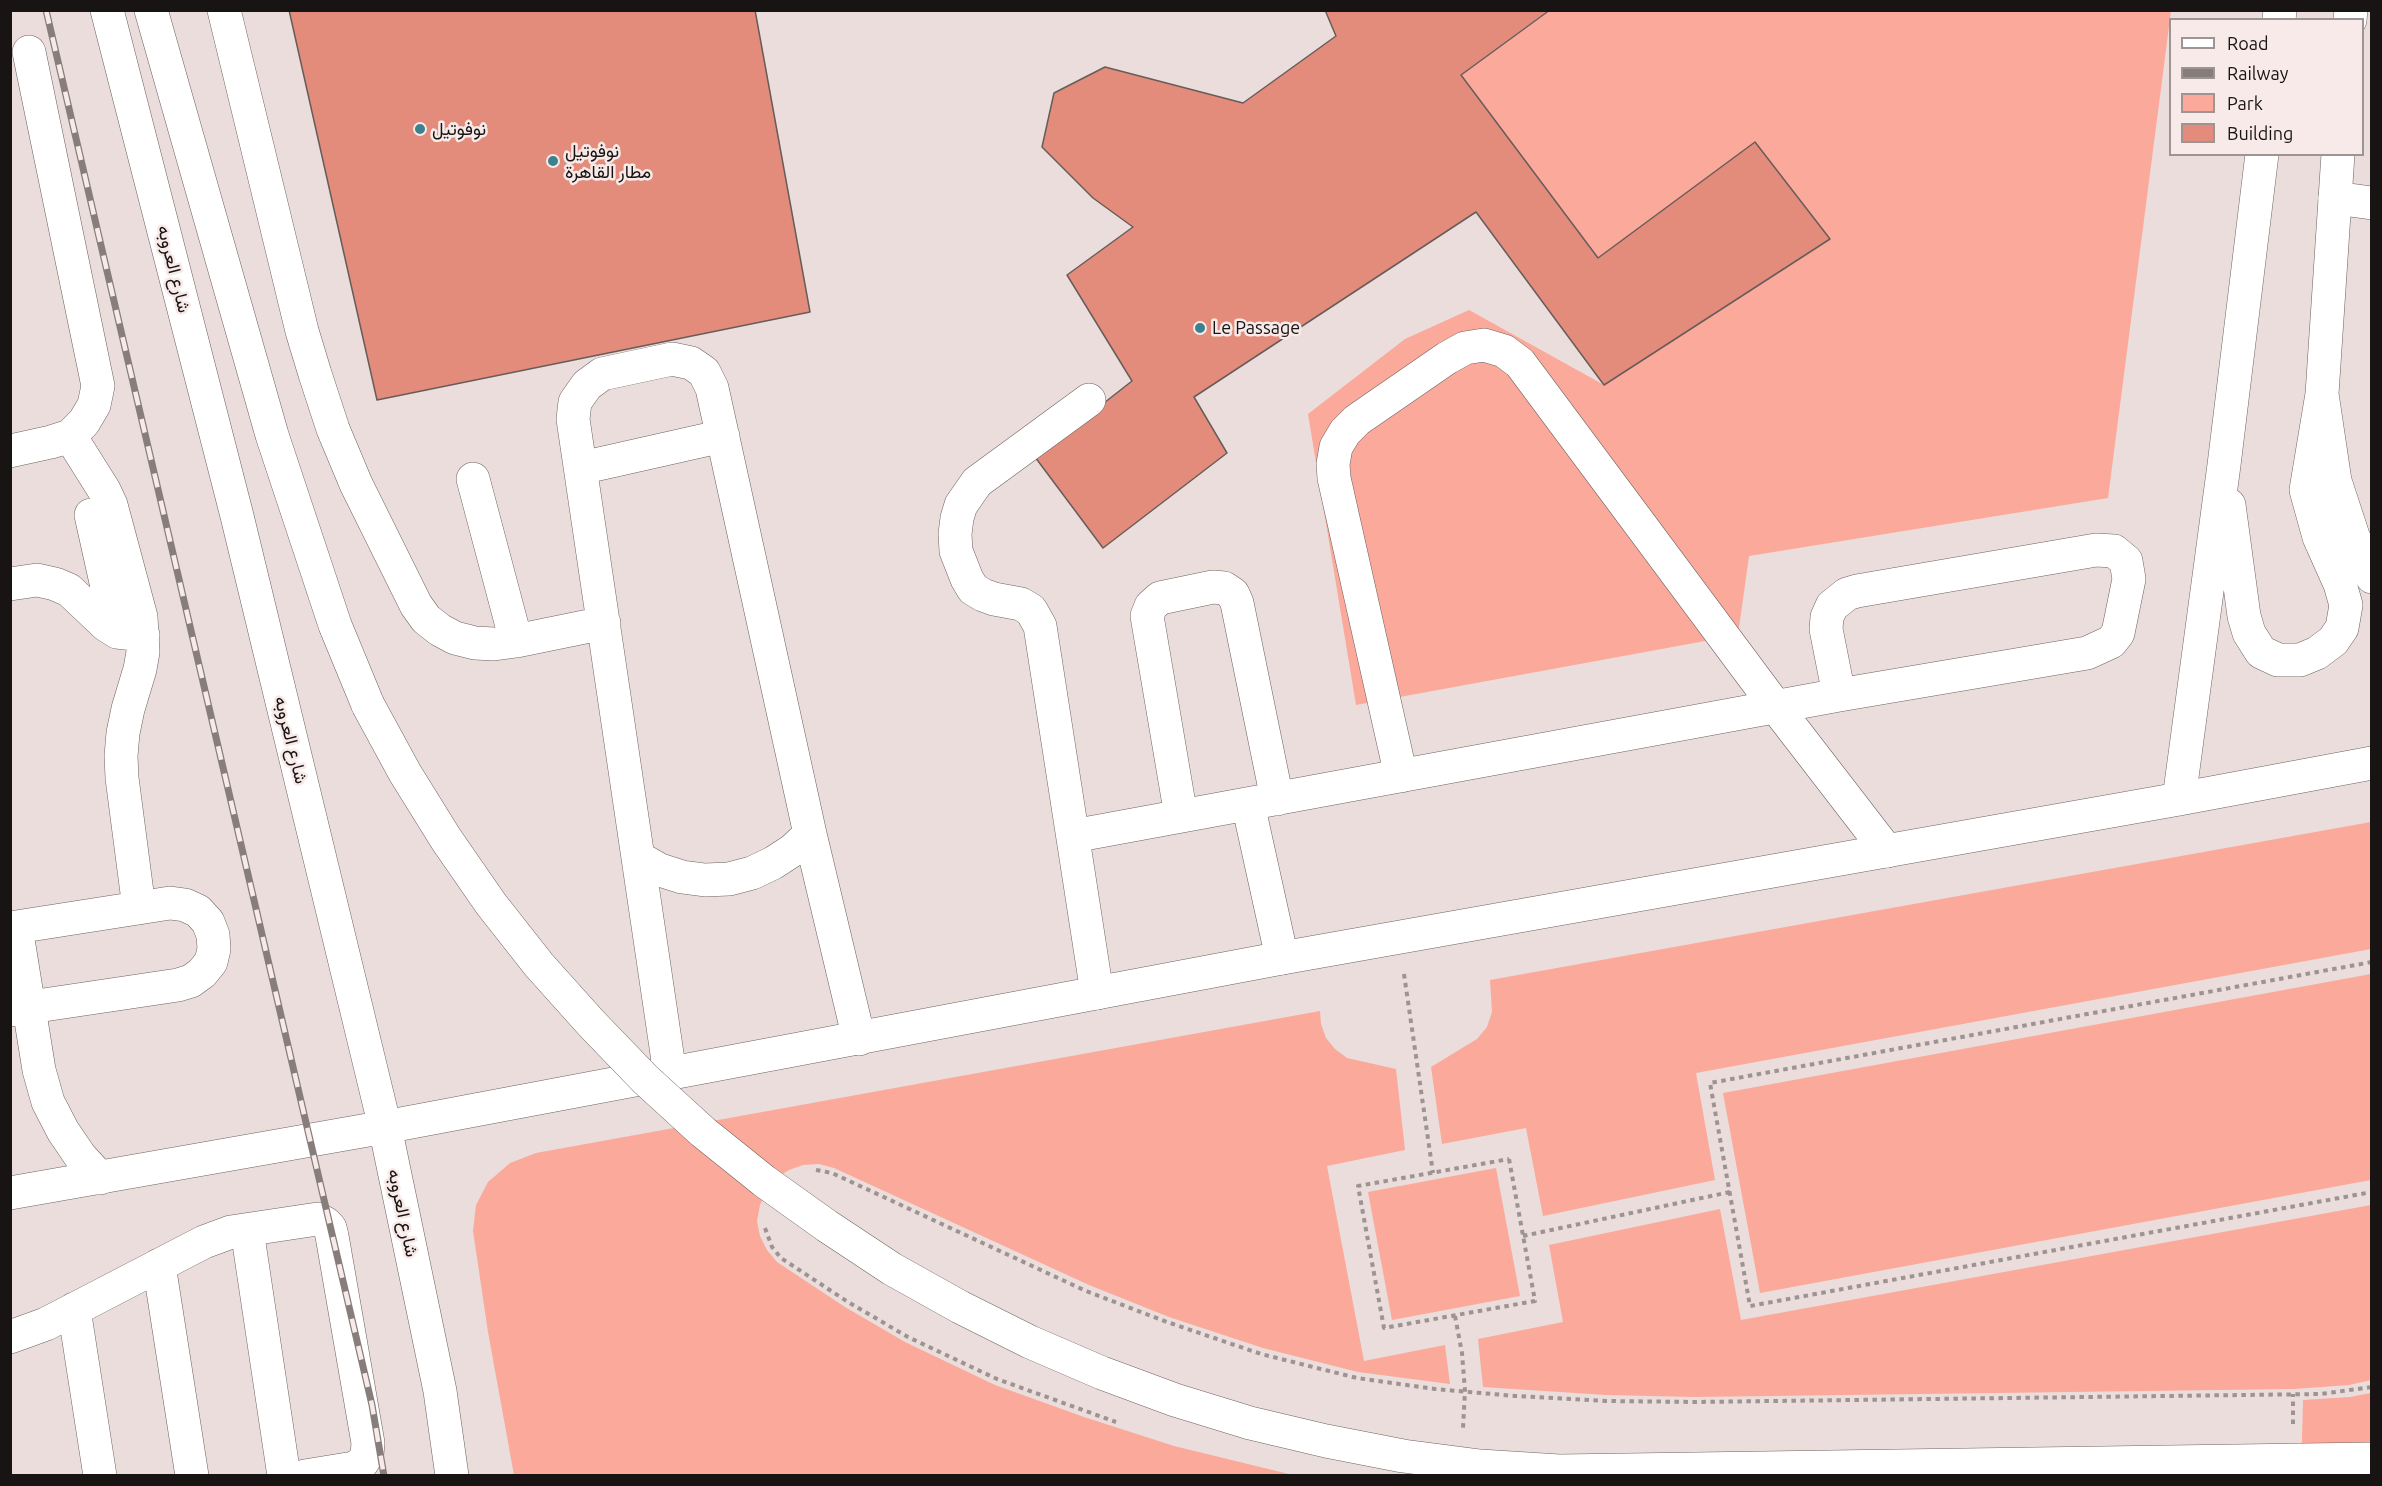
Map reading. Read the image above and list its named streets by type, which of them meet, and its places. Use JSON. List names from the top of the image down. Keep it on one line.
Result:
{"streets":{"main road":["شارع العروبه"]},"places":["نوفوتيل","نوفوتيل مطار القاهرة","Le Passage"],"legend":["Road","Railway","Park","Building"]}
